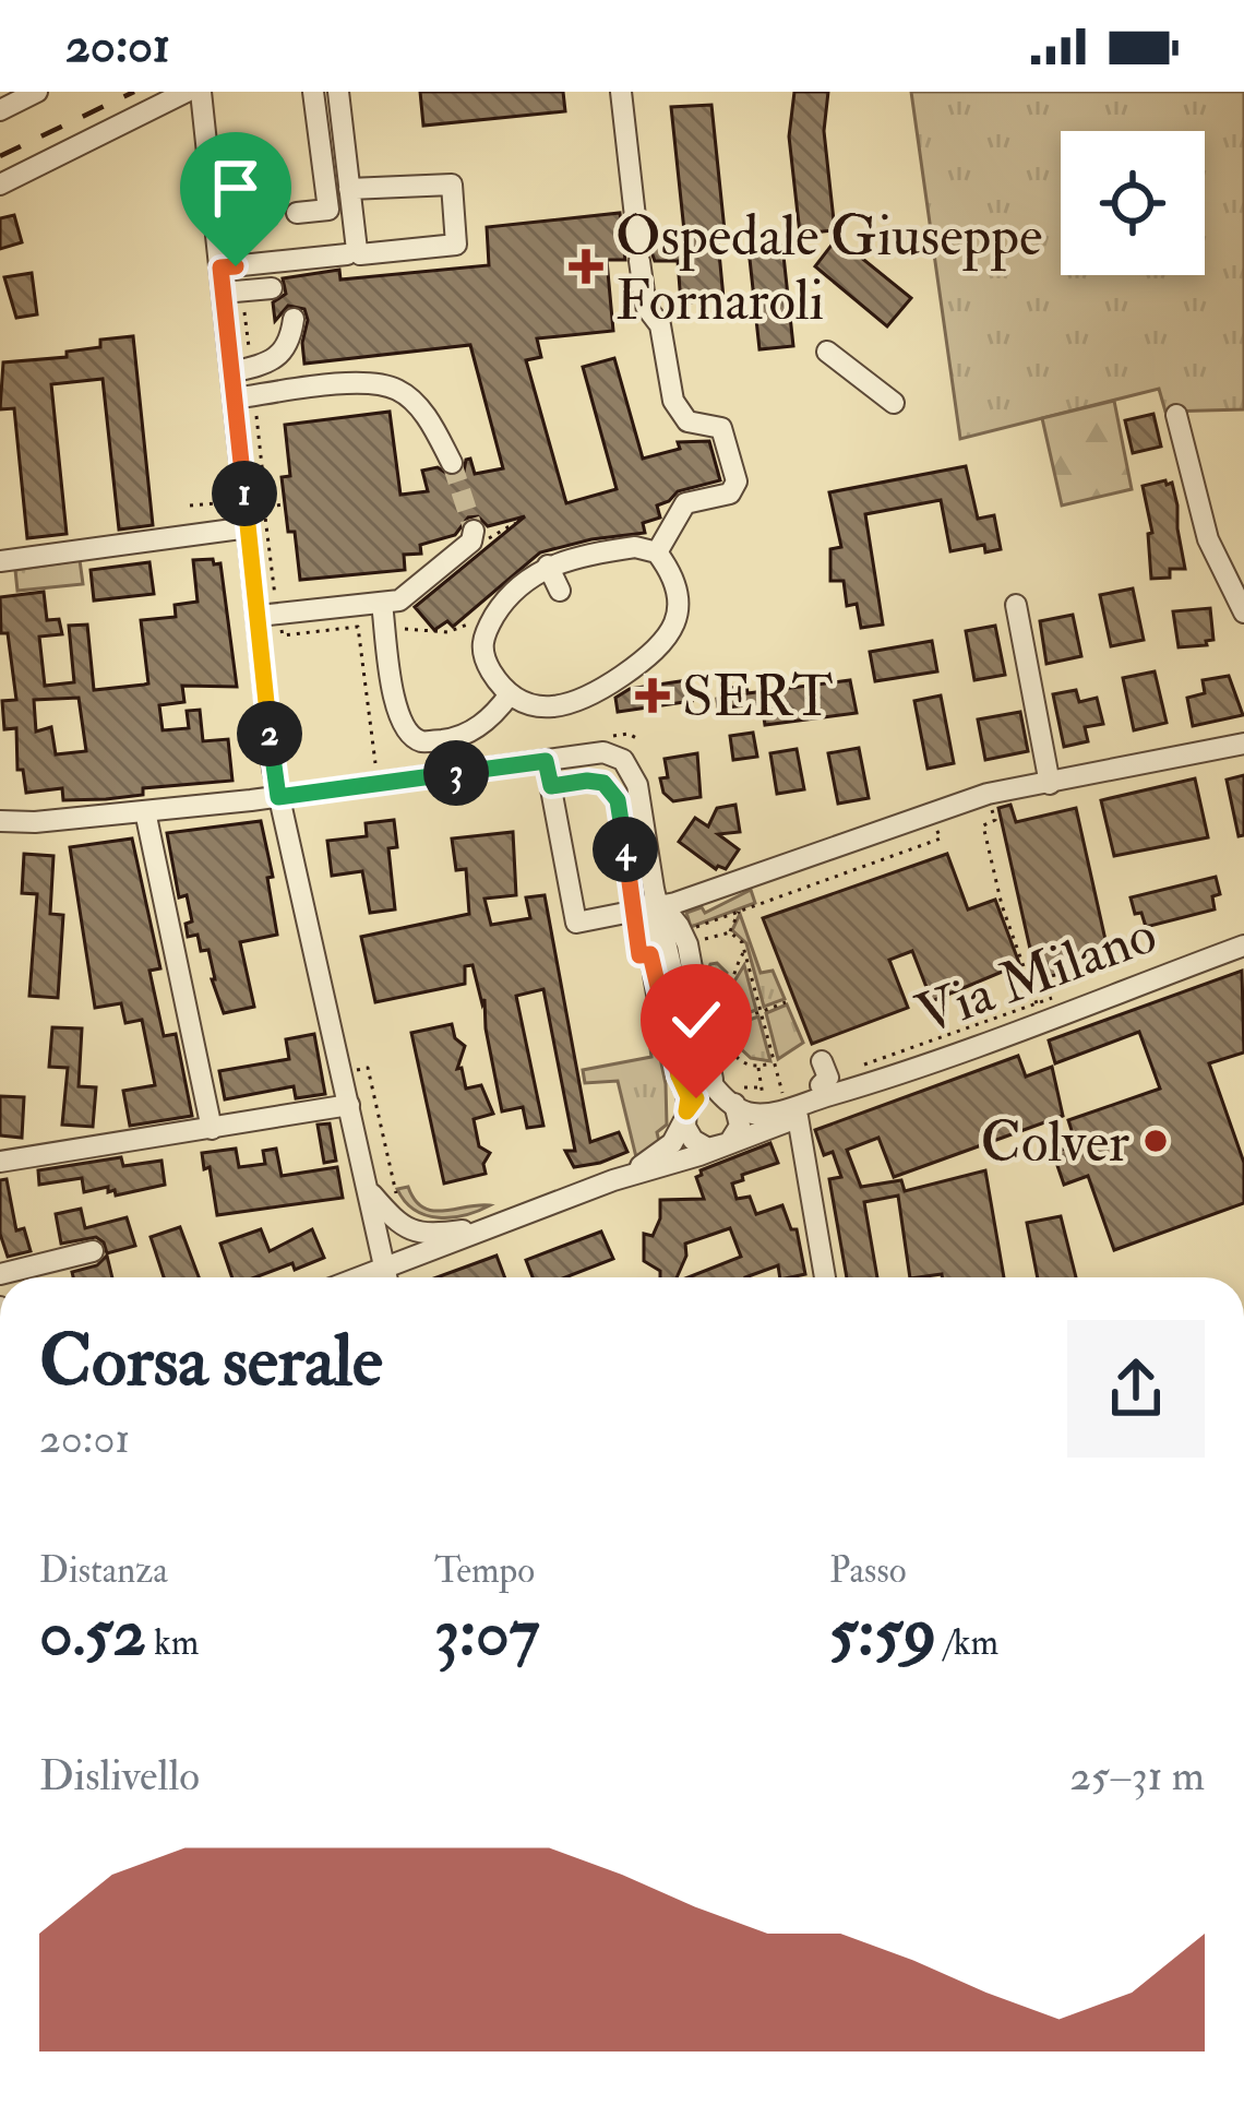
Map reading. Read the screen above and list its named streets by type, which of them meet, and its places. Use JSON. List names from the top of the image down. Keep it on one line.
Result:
{"streets":{"street":["Via Milano"]},"places":{"health":["Ospedale Giuseppe Fornaroli","SERT"],"other":["Colver"]},"page":{"status":"20:01","pins":["1","2","3","4"],"heading":["Corsa serale","20:01"],"stats":[["Distanza","0.52 km"],["Tempo","3:07"],["Passo","5:59 /km"]],"chart":["Dislivello","25–31 m"]}}
